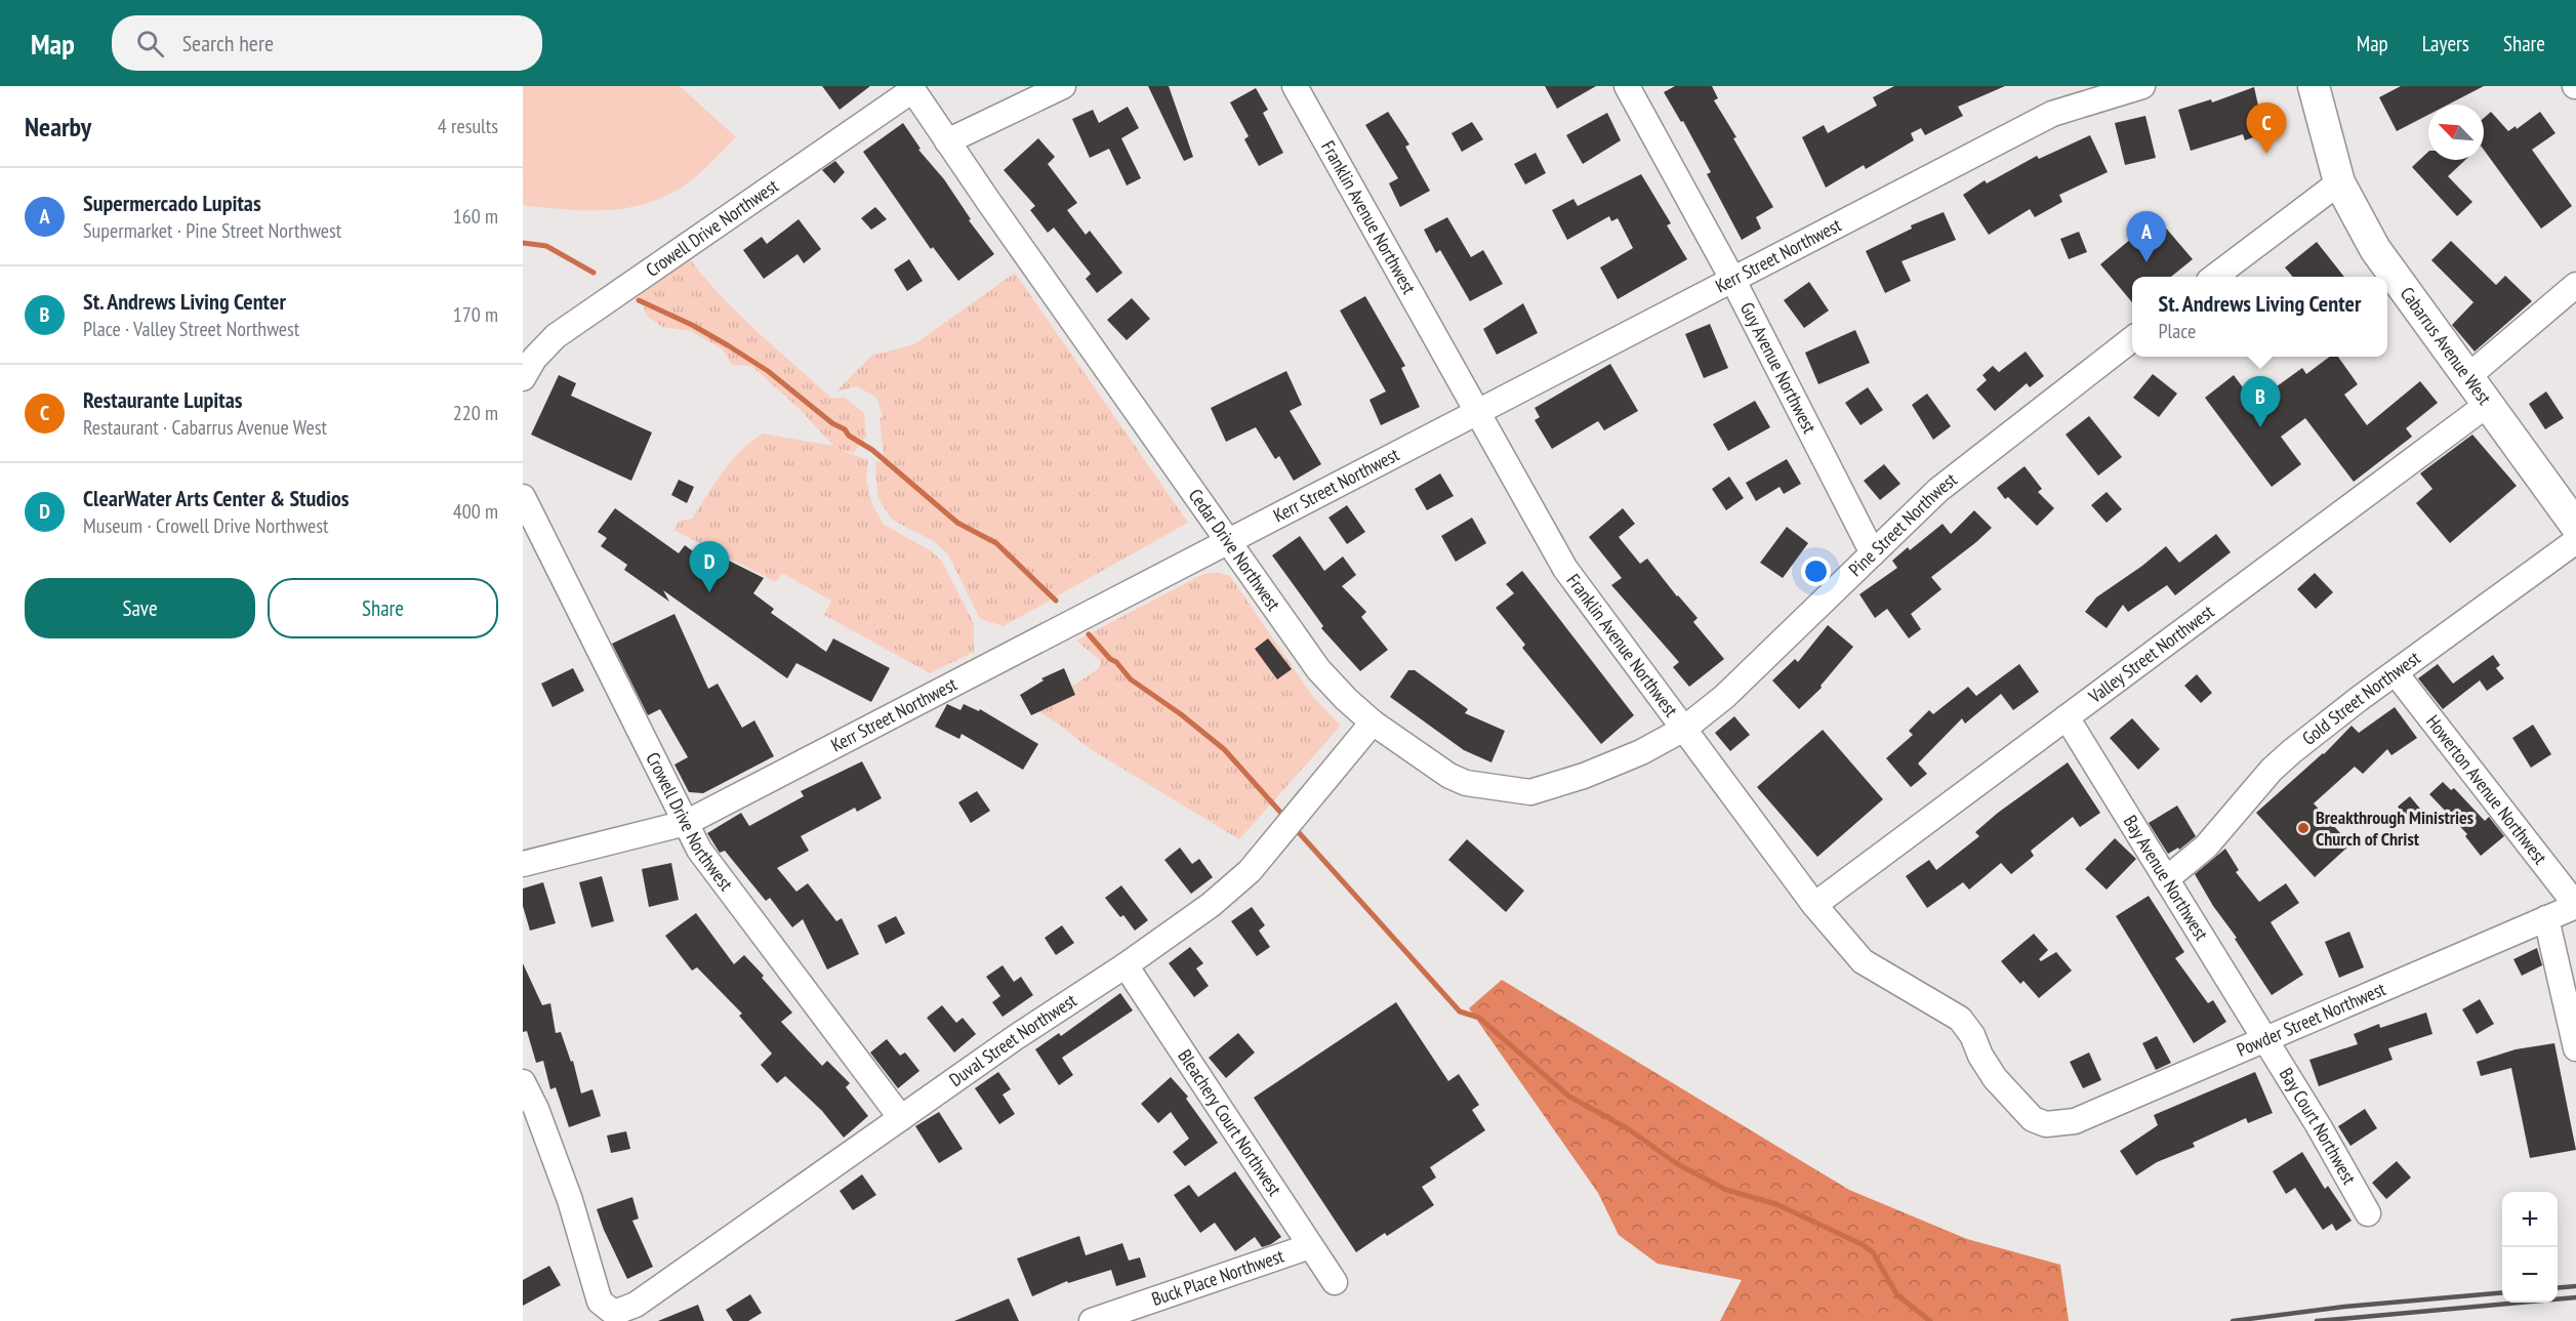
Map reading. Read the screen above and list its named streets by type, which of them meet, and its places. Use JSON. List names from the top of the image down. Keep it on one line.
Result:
{"streets":{"main road":["Cabarrus Avenue West"],"street":["Franklin Avenue Northwest","Crowell Drive Northwest","Kerr Street Northwest","Guy Avenue Northwest","Pine Street Northwest","Cedar Drive Northwest","Valley Street Northwest","Gold Street Northwest","Howerton Avenue Northwest","Bay Avenue Northwest","Powder Street Northwest","Duval Street Northwest","Bleachery Court Northwest","Bay Court Northwest","Buck Place Northwest"]},"crossings":[["Franklin Avenue Northwest","Kerr Street Northwest"],["Franklin Avenue Northwest","Pine Street Northwest"],["Franklin Avenue Northwest","Cedar Drive Northwest"],["Franklin Avenue Northwest","Valley Street Northwest"],["Franklin Avenue Northwest","Powder Street Northwest"],["Crowell Drive Northwest","Kerr Street Northwest"],["Crowell Drive Northwest","Cedar Drive Northwest"],["Crowell Drive Northwest","Duval Street Northwest"],["Kerr Street Northwest","Guy Avenue Northwest"],["Kerr Street Northwest","Cedar Drive Northwest"],["Cabarrus Avenue West","Valley Street Northwest"],["Guy Avenue Northwest","Pine Street Northwest"],["Pine Street Northwest","Cedar Drive Northwest"],["Cedar Drive Northwest","Duval Street Northwest"],["Valley Street Northwest","Bay Avenue Northwest"],["Gold Street Northwest","Howerton Avenue Northwest"],["Gold Street Northwest","Bay Avenue Northwest"],["Howerton Avenue Northwest","Powder Street Northwest"],["Bay Avenue Northwest","Powder Street Northwest"],["Bay Avenue Northwest","Bay Court Northwest"],["Powder Street Northwest","Bay Court Northwest"],["Duval Street Northwest","Bleachery Court Northwest"],["Bleachery Court Northwest","Buck Place Northwest"]],"places":["Breakthrough Ministries Church of Christ"],"north":"top left","page":{"header":"Map","search":"Search here","nav":["Map","Layers","Share"],"heading":["Nearby","4 results"],"pins":["C","A","B","D"],"list":[{"mark":"A","name":"Supermercado Lupitas","note":"Supermarket · Pine Street Northwest","value":"160 m"},{"mark":"B","name":"St. Andrews Living Center","note":"Place · Valley Street Northwest","value":"170 m"},{"mark":"C","name":"Restaurante Lupitas","note":"Restaurant · Cabarrus Avenue West","value":"220 m"},{"mark":"D","name":"ClearWater Arts Center & Studios","note":"Museum · Crowell Drive Northwest","value":"400 m"}],"popup":["St. Andrews Living Center","Place"],"buttons":["Save","Share"],"map_buttons":["+","−"]}}
